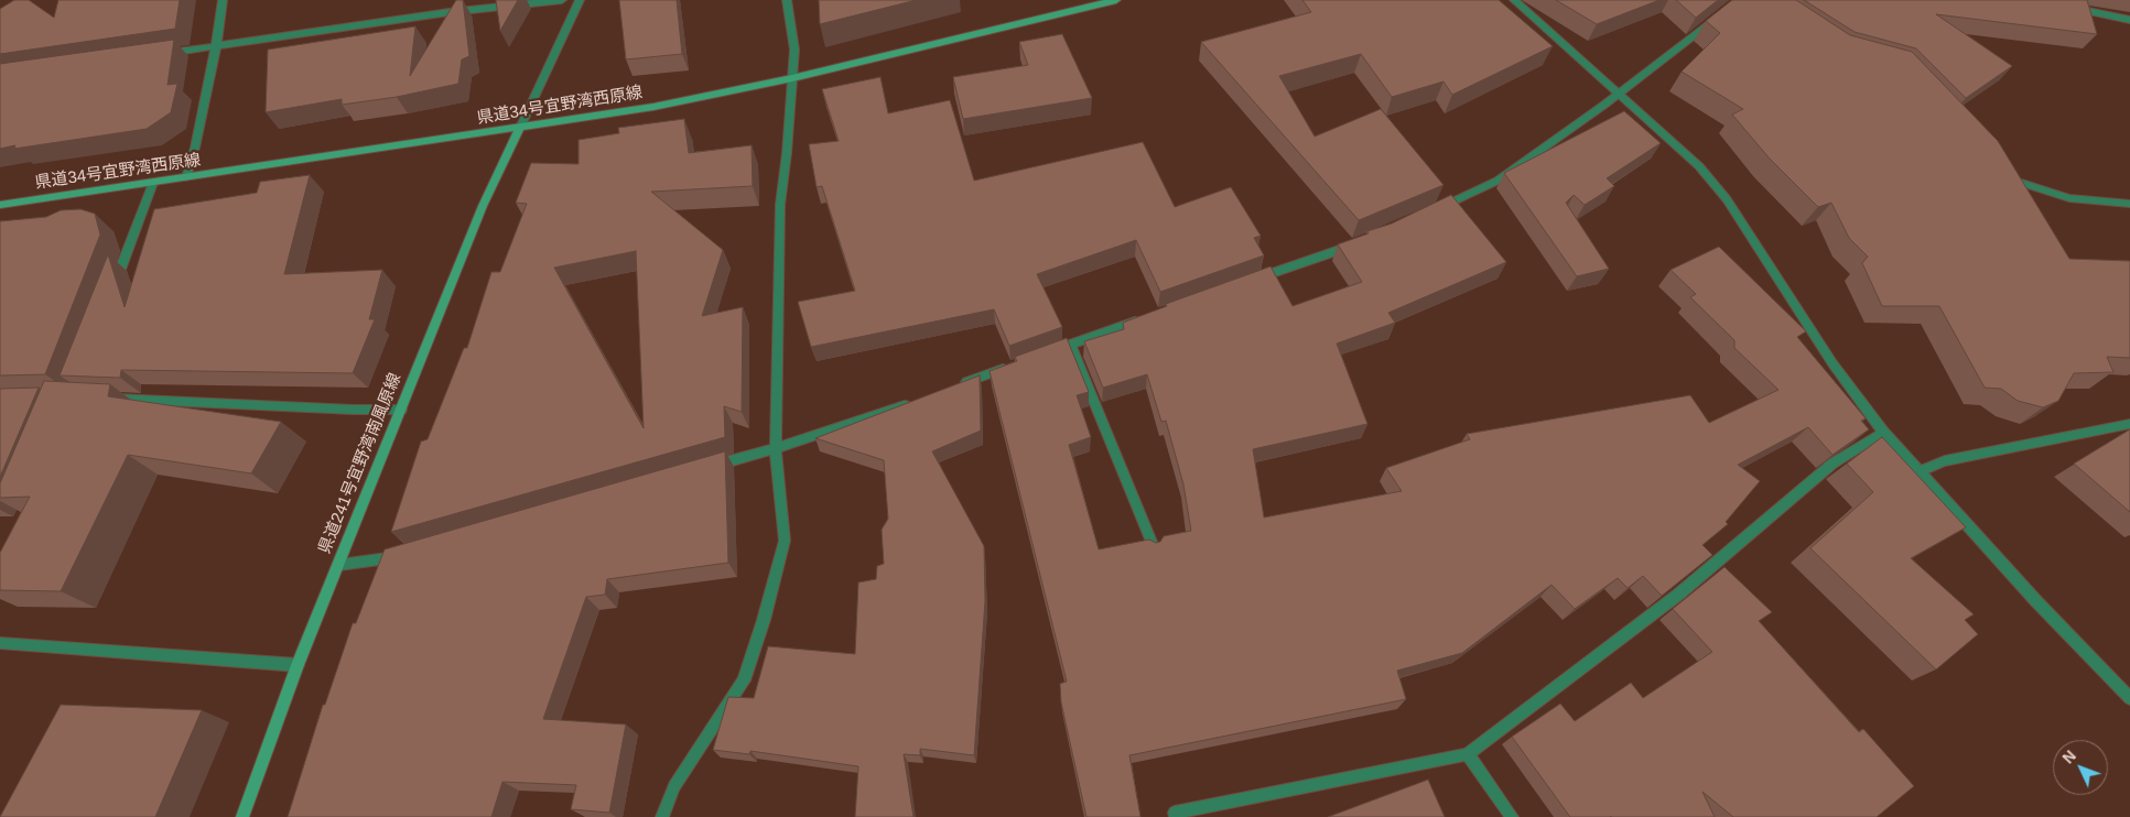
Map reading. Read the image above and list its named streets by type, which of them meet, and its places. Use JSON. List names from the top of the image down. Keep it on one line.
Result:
{"streets":{"main road":["県道34号宜野湾西原線","県道241号宜野湾南風原線"]},"crossings":[["県道34号宜野湾西原線","県道241号宜野湾南風原線"]],"north":"top left"}
